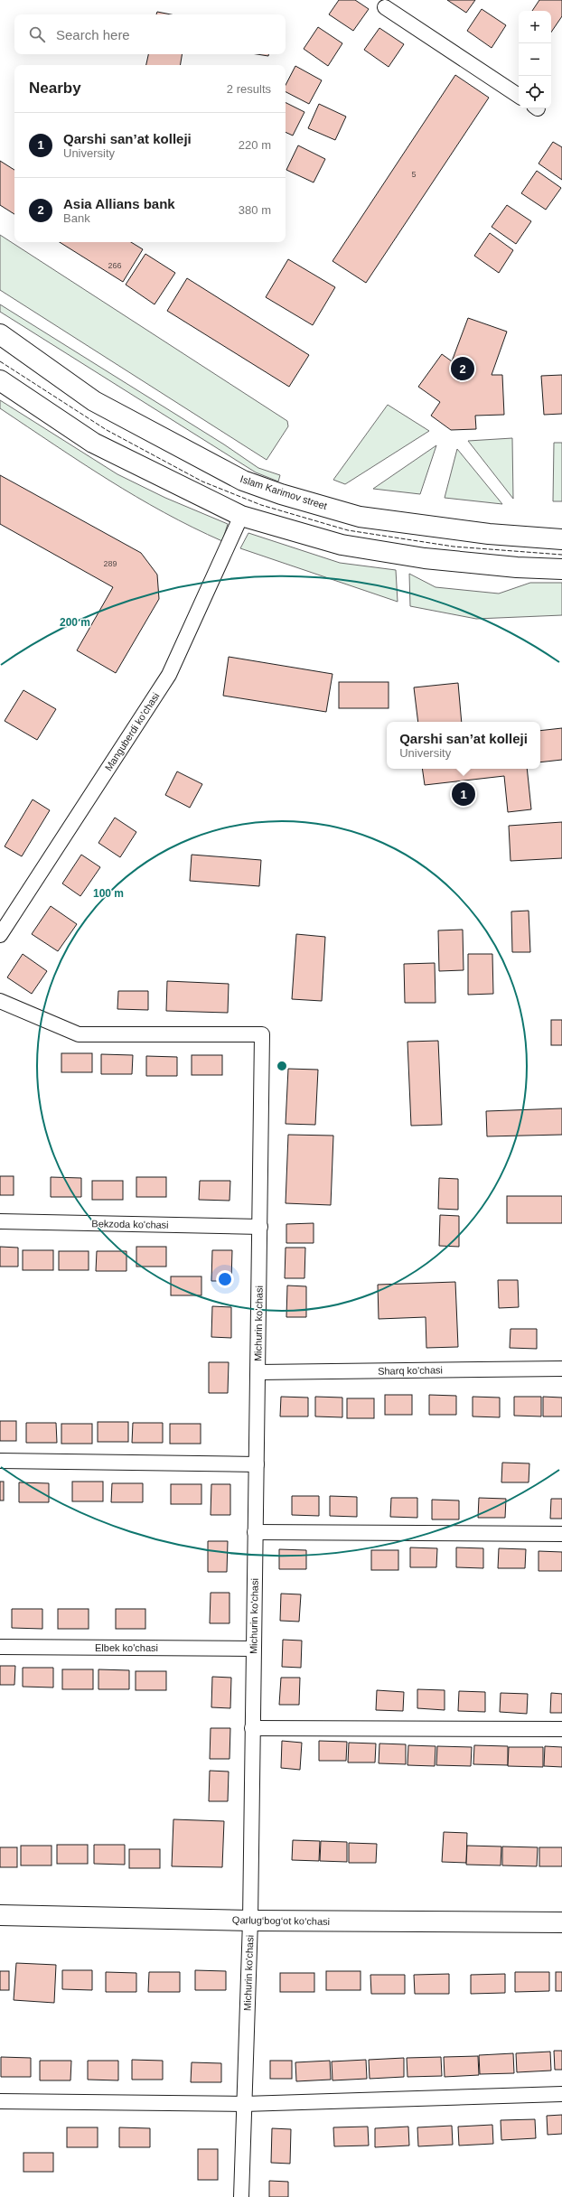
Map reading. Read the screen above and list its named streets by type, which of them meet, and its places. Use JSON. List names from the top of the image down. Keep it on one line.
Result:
{"streets":{"main road":["Islam Karimov street","Qarlug‘bog‘ot ko‘chasi"],"street":["Manguberdi ko'chasi","Bekzoda ko'chasi","Michurin ko'chasi","Sharq ko'chasi","Elbek ko'chasi"]},"crossings":[["Bekzoda ko'chasi","Michurin ko'chasi"],["Michurin ko'chasi","Sharq ko'chasi"],["Michurin ko'chasi","Elbek ko'chasi"],["Michurin ko'chasi","Qarlug‘bog‘ot ko‘chasi"]],"house_numbers":["5","266","289"],"page":{"map_buttons":["+","−"],"search":"Search here","heading":["Nearby","2 results"],"list":[{"mark":"1","name":"Qarshi san’at kolleji","note":"University","value":"220 m"},{"mark":"2","name":"Asia Allians bank","note":"Bank","value":"380 m"}],"pins":["2","1"],"popup":["Qarshi san’at kolleji","University"]},"rings":["200 m","100 m"]}
